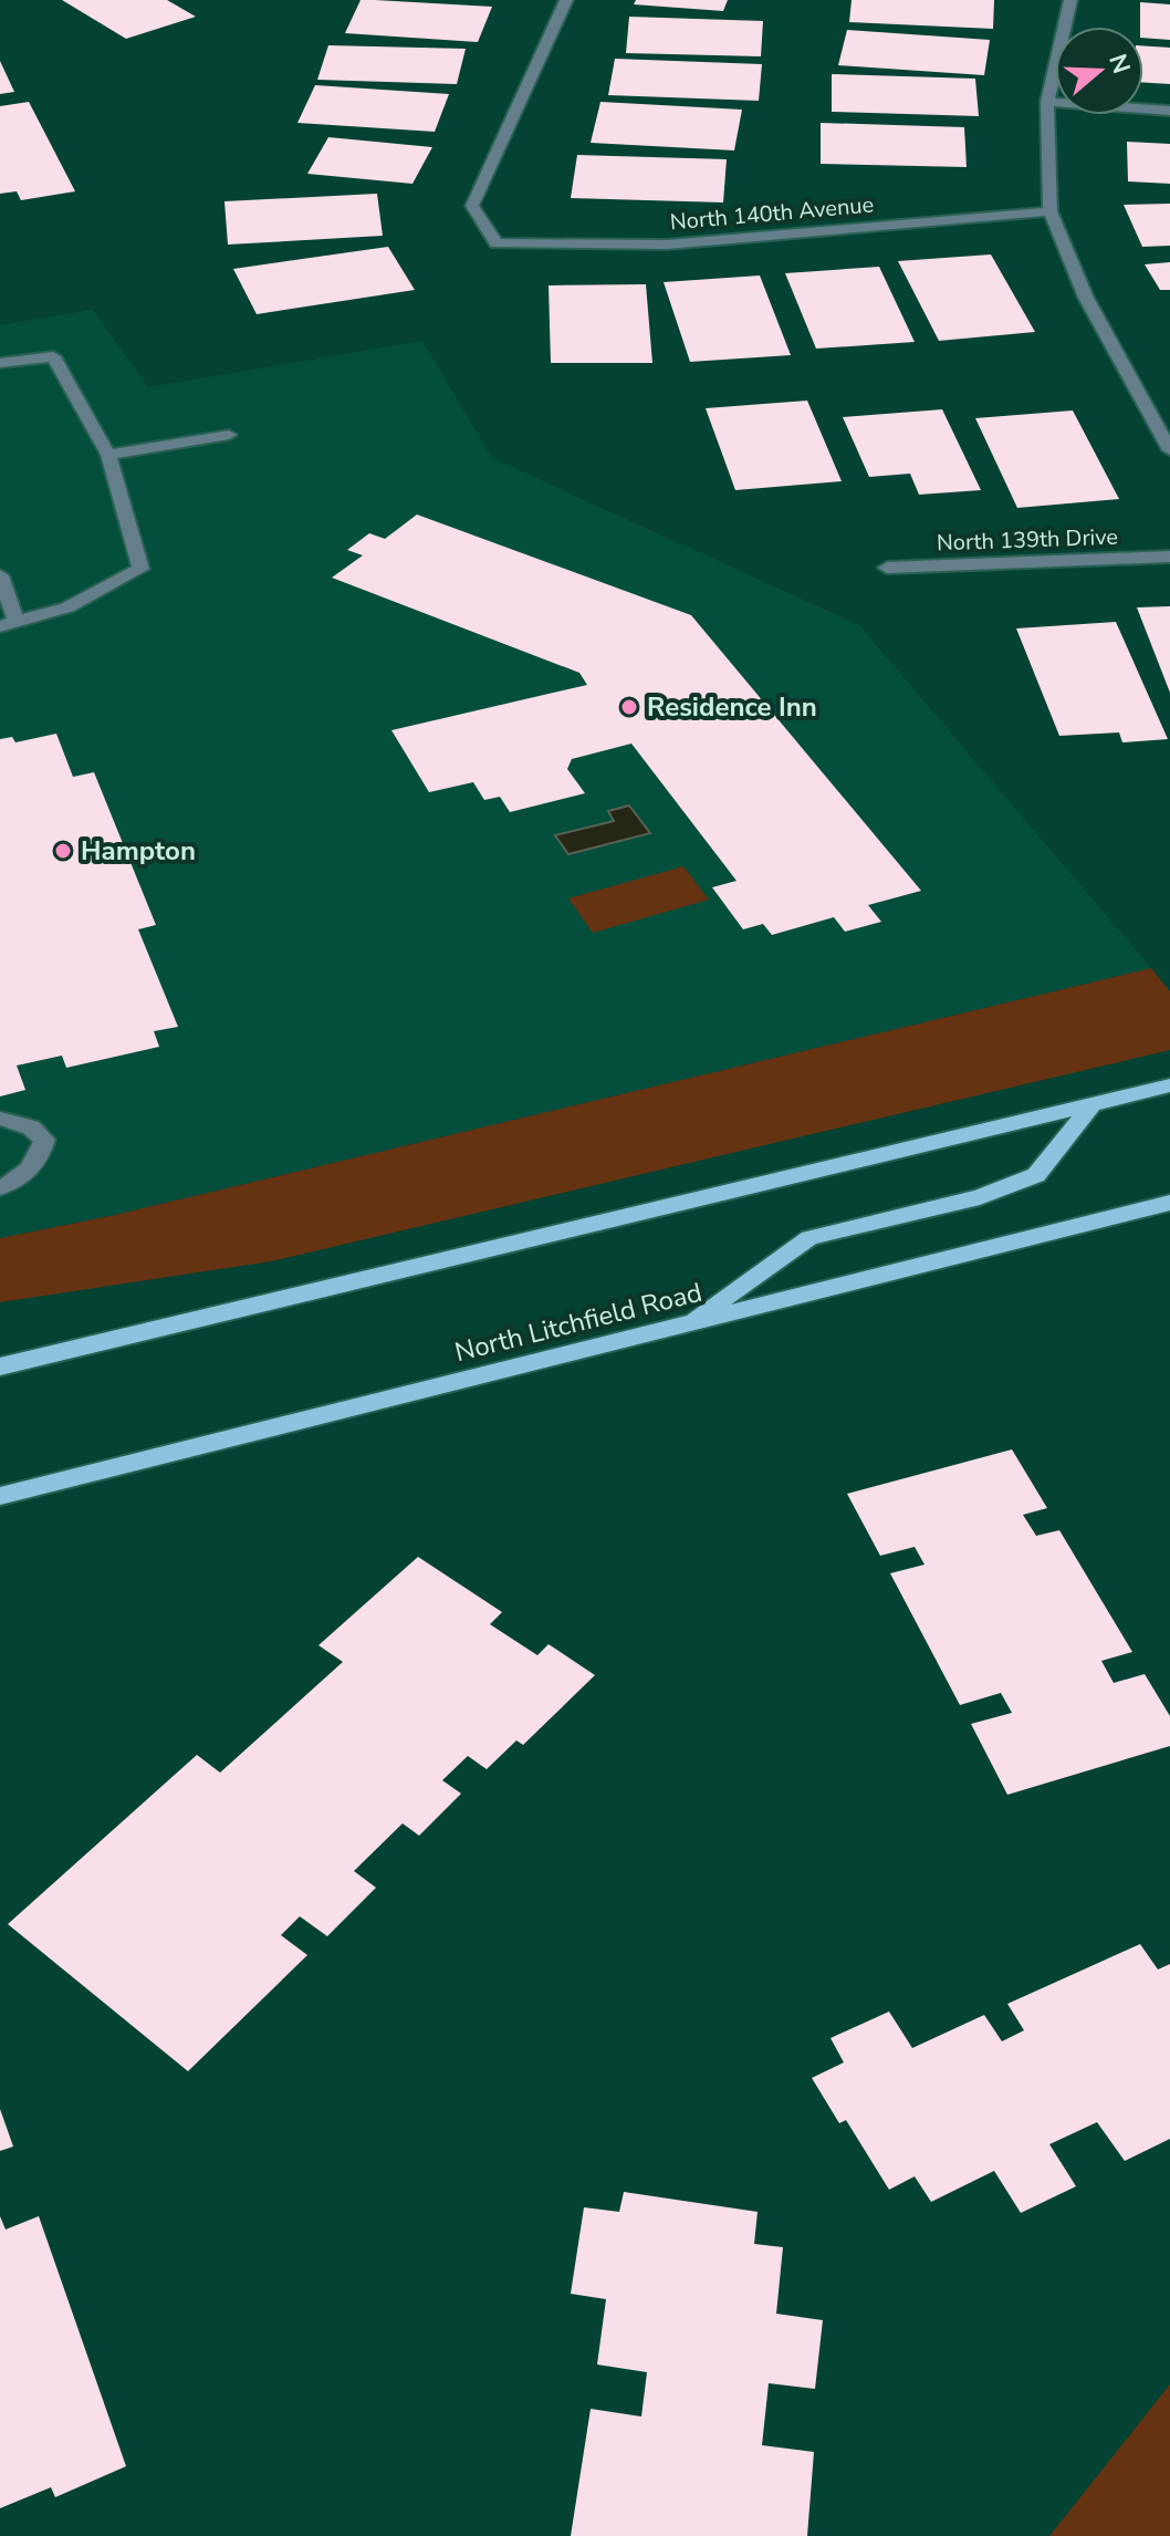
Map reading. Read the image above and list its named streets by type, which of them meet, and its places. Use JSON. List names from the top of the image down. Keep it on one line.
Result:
{"streets":{"main road":["North Litchfield Road"],"street":["North 140th Avenue","North 139th Drive"]},"places":["Residence Inn","Hampton"],"north":"right"}
